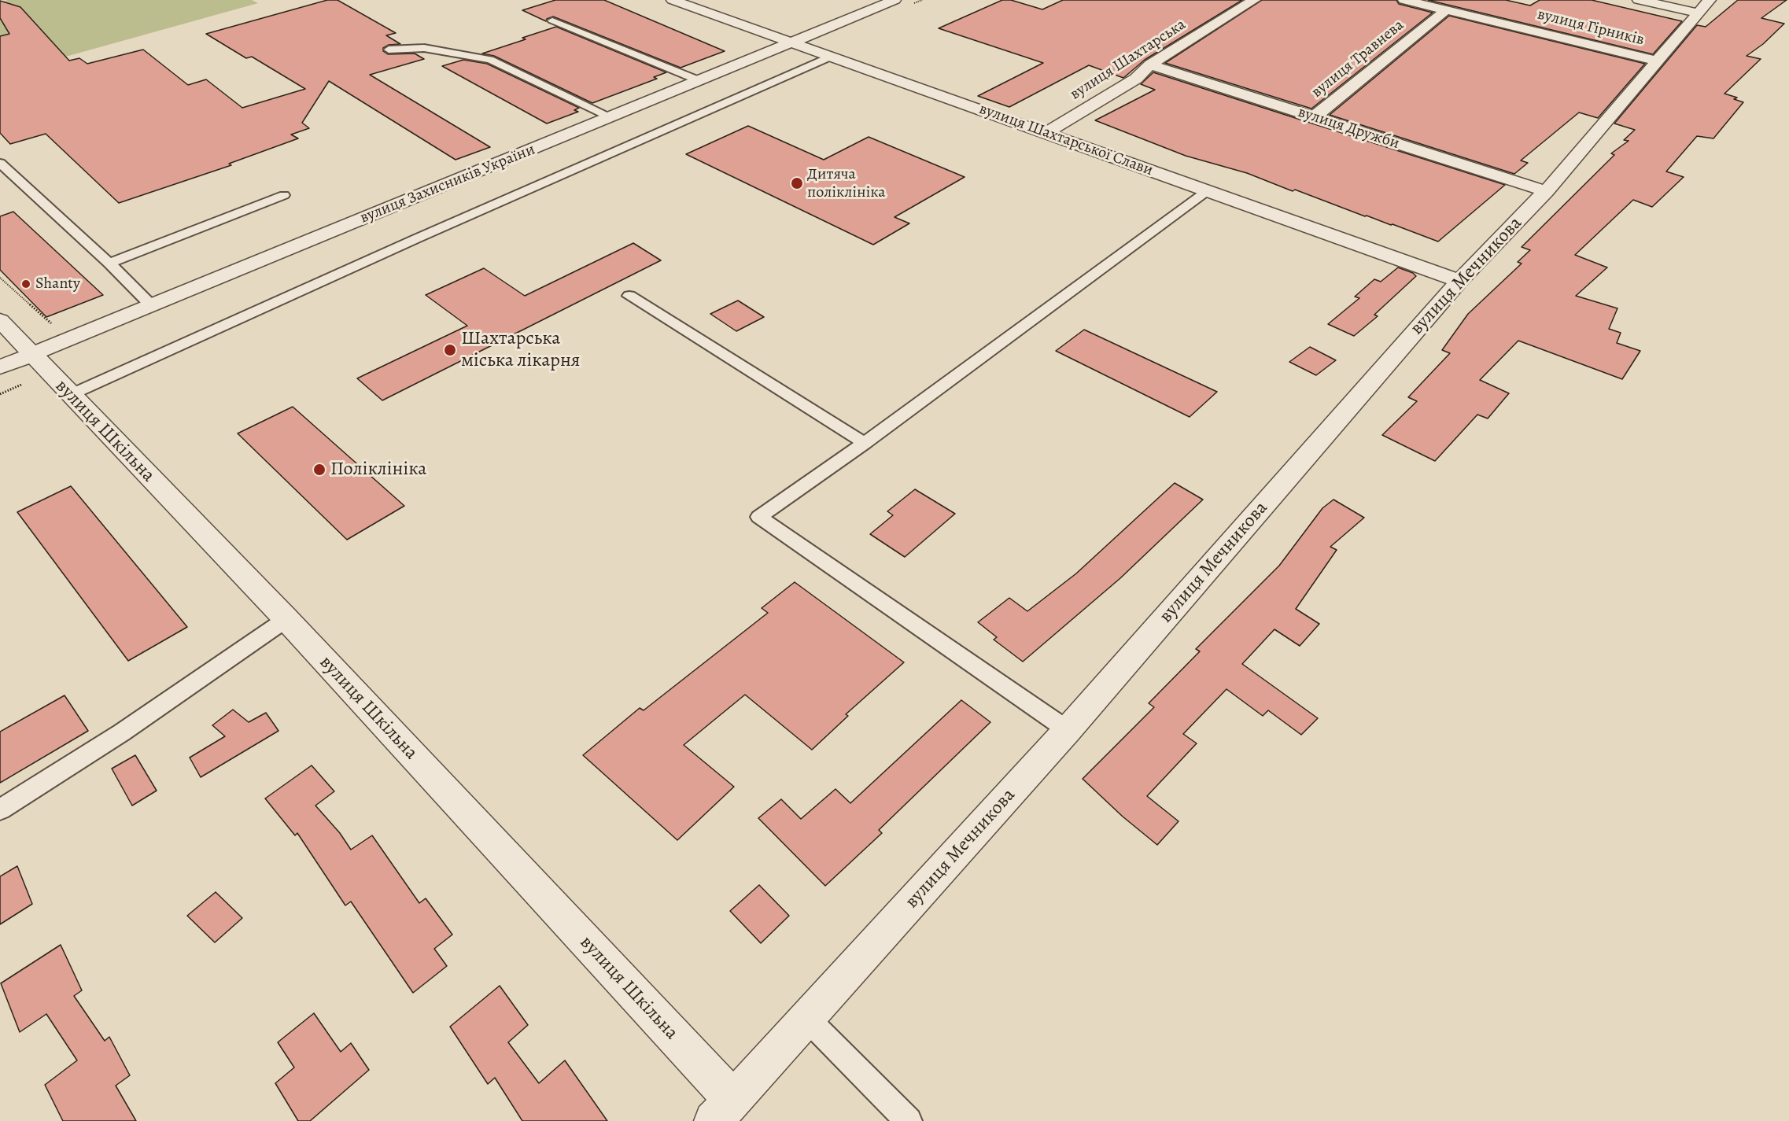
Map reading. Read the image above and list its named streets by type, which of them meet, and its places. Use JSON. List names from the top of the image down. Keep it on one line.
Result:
{"streets":{"street":["вулиця Гірників","вулиця Травнева","вулиця Шахтарська","вулиця Дружби","вулиця Шахтарської Слави","вулиця Захисників України","вулиця Мечникова","вулиця Шкільна"]},"crossings":[["вулиця Гірників","вулиця Травнева"],["вулиця Гірників","вулиця Мечникова"],["вулиця Травнева","вулиця Дружби"],["вулиця Шахтарська","вулиця Дружби"],["вулиця Шахтарська","вулиця Шахтарської Слави"],["вулиця Дружби","вулиця Мечникова"],["вулиця Шахтарської Слави","вулиця Захисників України"],["вулиця Шахтарської Слави","вулиця Мечникова"],["вулиця Захисників України","вулиця Шкільна"],["вулиця Мечникова","вулиця Шкільна"]],"places":["Дитяча поліклініка","Shanty","Шахтарська міська лікарня","Поліклініка"]}
